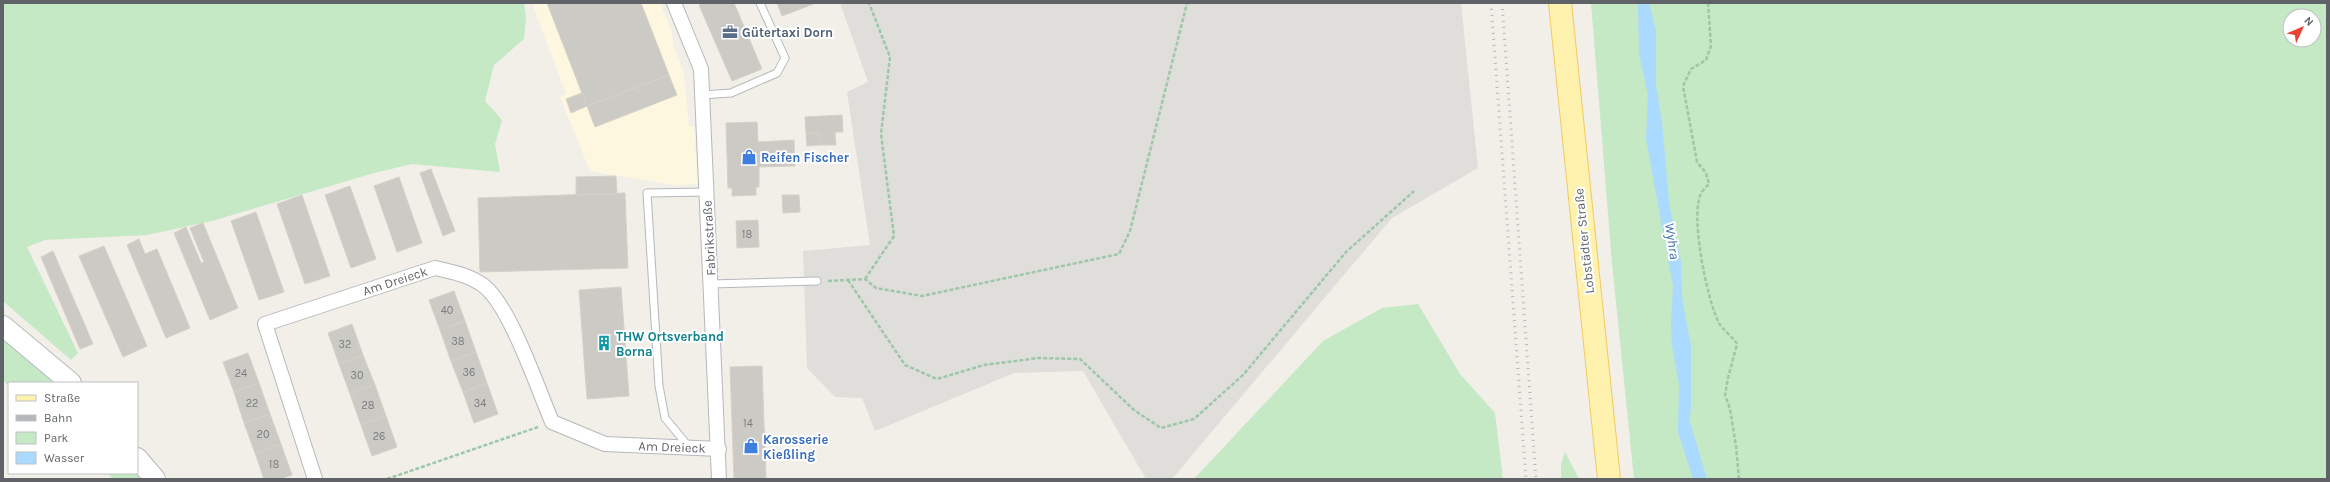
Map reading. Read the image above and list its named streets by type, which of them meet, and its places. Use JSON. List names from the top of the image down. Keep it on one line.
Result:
{"streets":{"main road":["Lobstädter Straße"],"street":["Fabrikstraße","Am Dreieck"]},"crossings":[["Fabrikstraße","Am Dreieck"]],"water":["Wyhra"],"places":{"office":["Gütertaxi Dorn"],"shop":["Reifen Fischer","Karosserie Kießling"],"building":["THW Ortsverband Borna"]},"house_numbers":["18","40","38","32","36","24","30","22","34","28","14","20","26","18"],"legend":["Straße","Bahn","Park","Wasser"],"north":"top right"}
